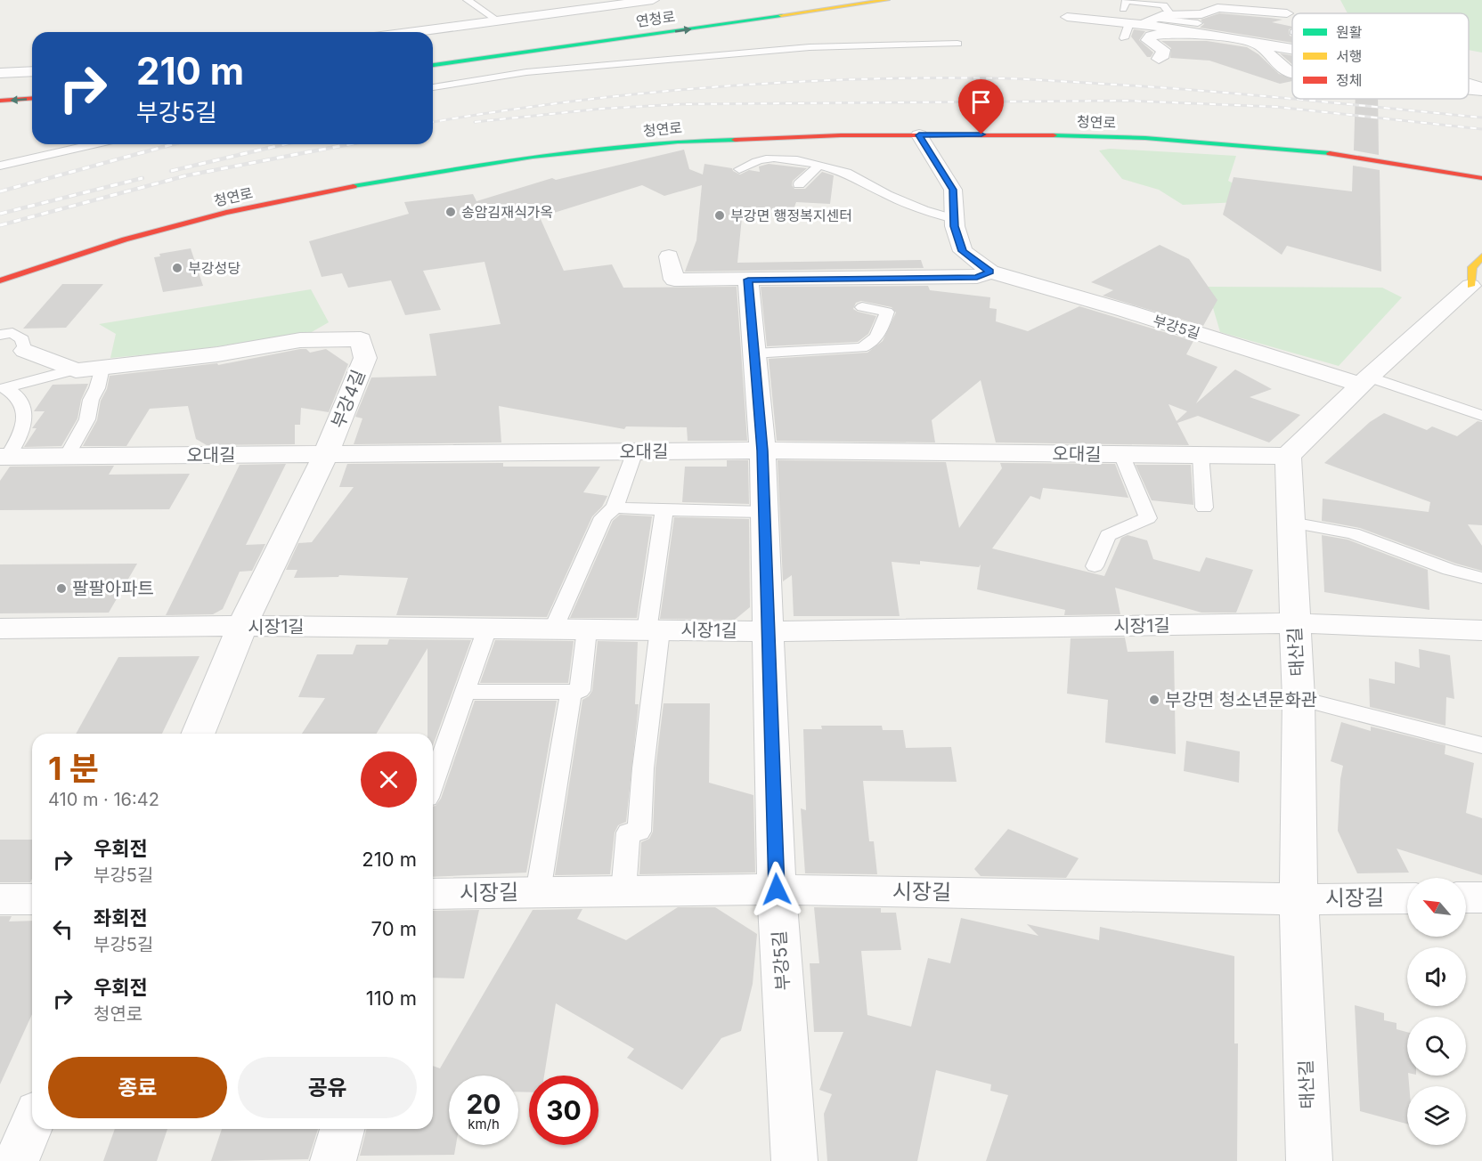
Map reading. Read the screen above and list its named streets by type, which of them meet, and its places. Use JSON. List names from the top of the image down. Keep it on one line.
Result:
{"streets":{"main road":["연청로","청연로"],"street":["부강5길","부강4길","오대길","시장1길","태산길","시장길"]},"crossings":[["청연로","부강5길"],["부강5길","오대길"],["부강5길","시장1길"],["부강5길","시장길"],["부강4길","오대길"],["부강4길","시장1길"],["오대길","태산길"],["시장1길","태산길"],["태산길","시장길"]],"places":["송암김재식가옥","부강면 행정복지센터","부강성당","팔팔아파트","부강면 청소년문화관"],"legend":["원활","서행","정체"],"north":"top left","page":{"turn":["210 m","부강5길"],"heading":["1 분","410 m · 16:42"],"list":[{"name":"우회전","note":"부강5길","value":"210 m"},{"name":"좌회전","note":"부강5길","value":"70 m"},{"name":"우회전","note":"청연로","value":"110 m"}],"buttons":["종료","공유"],"speed":"20 km/h","limit":"30"}}
